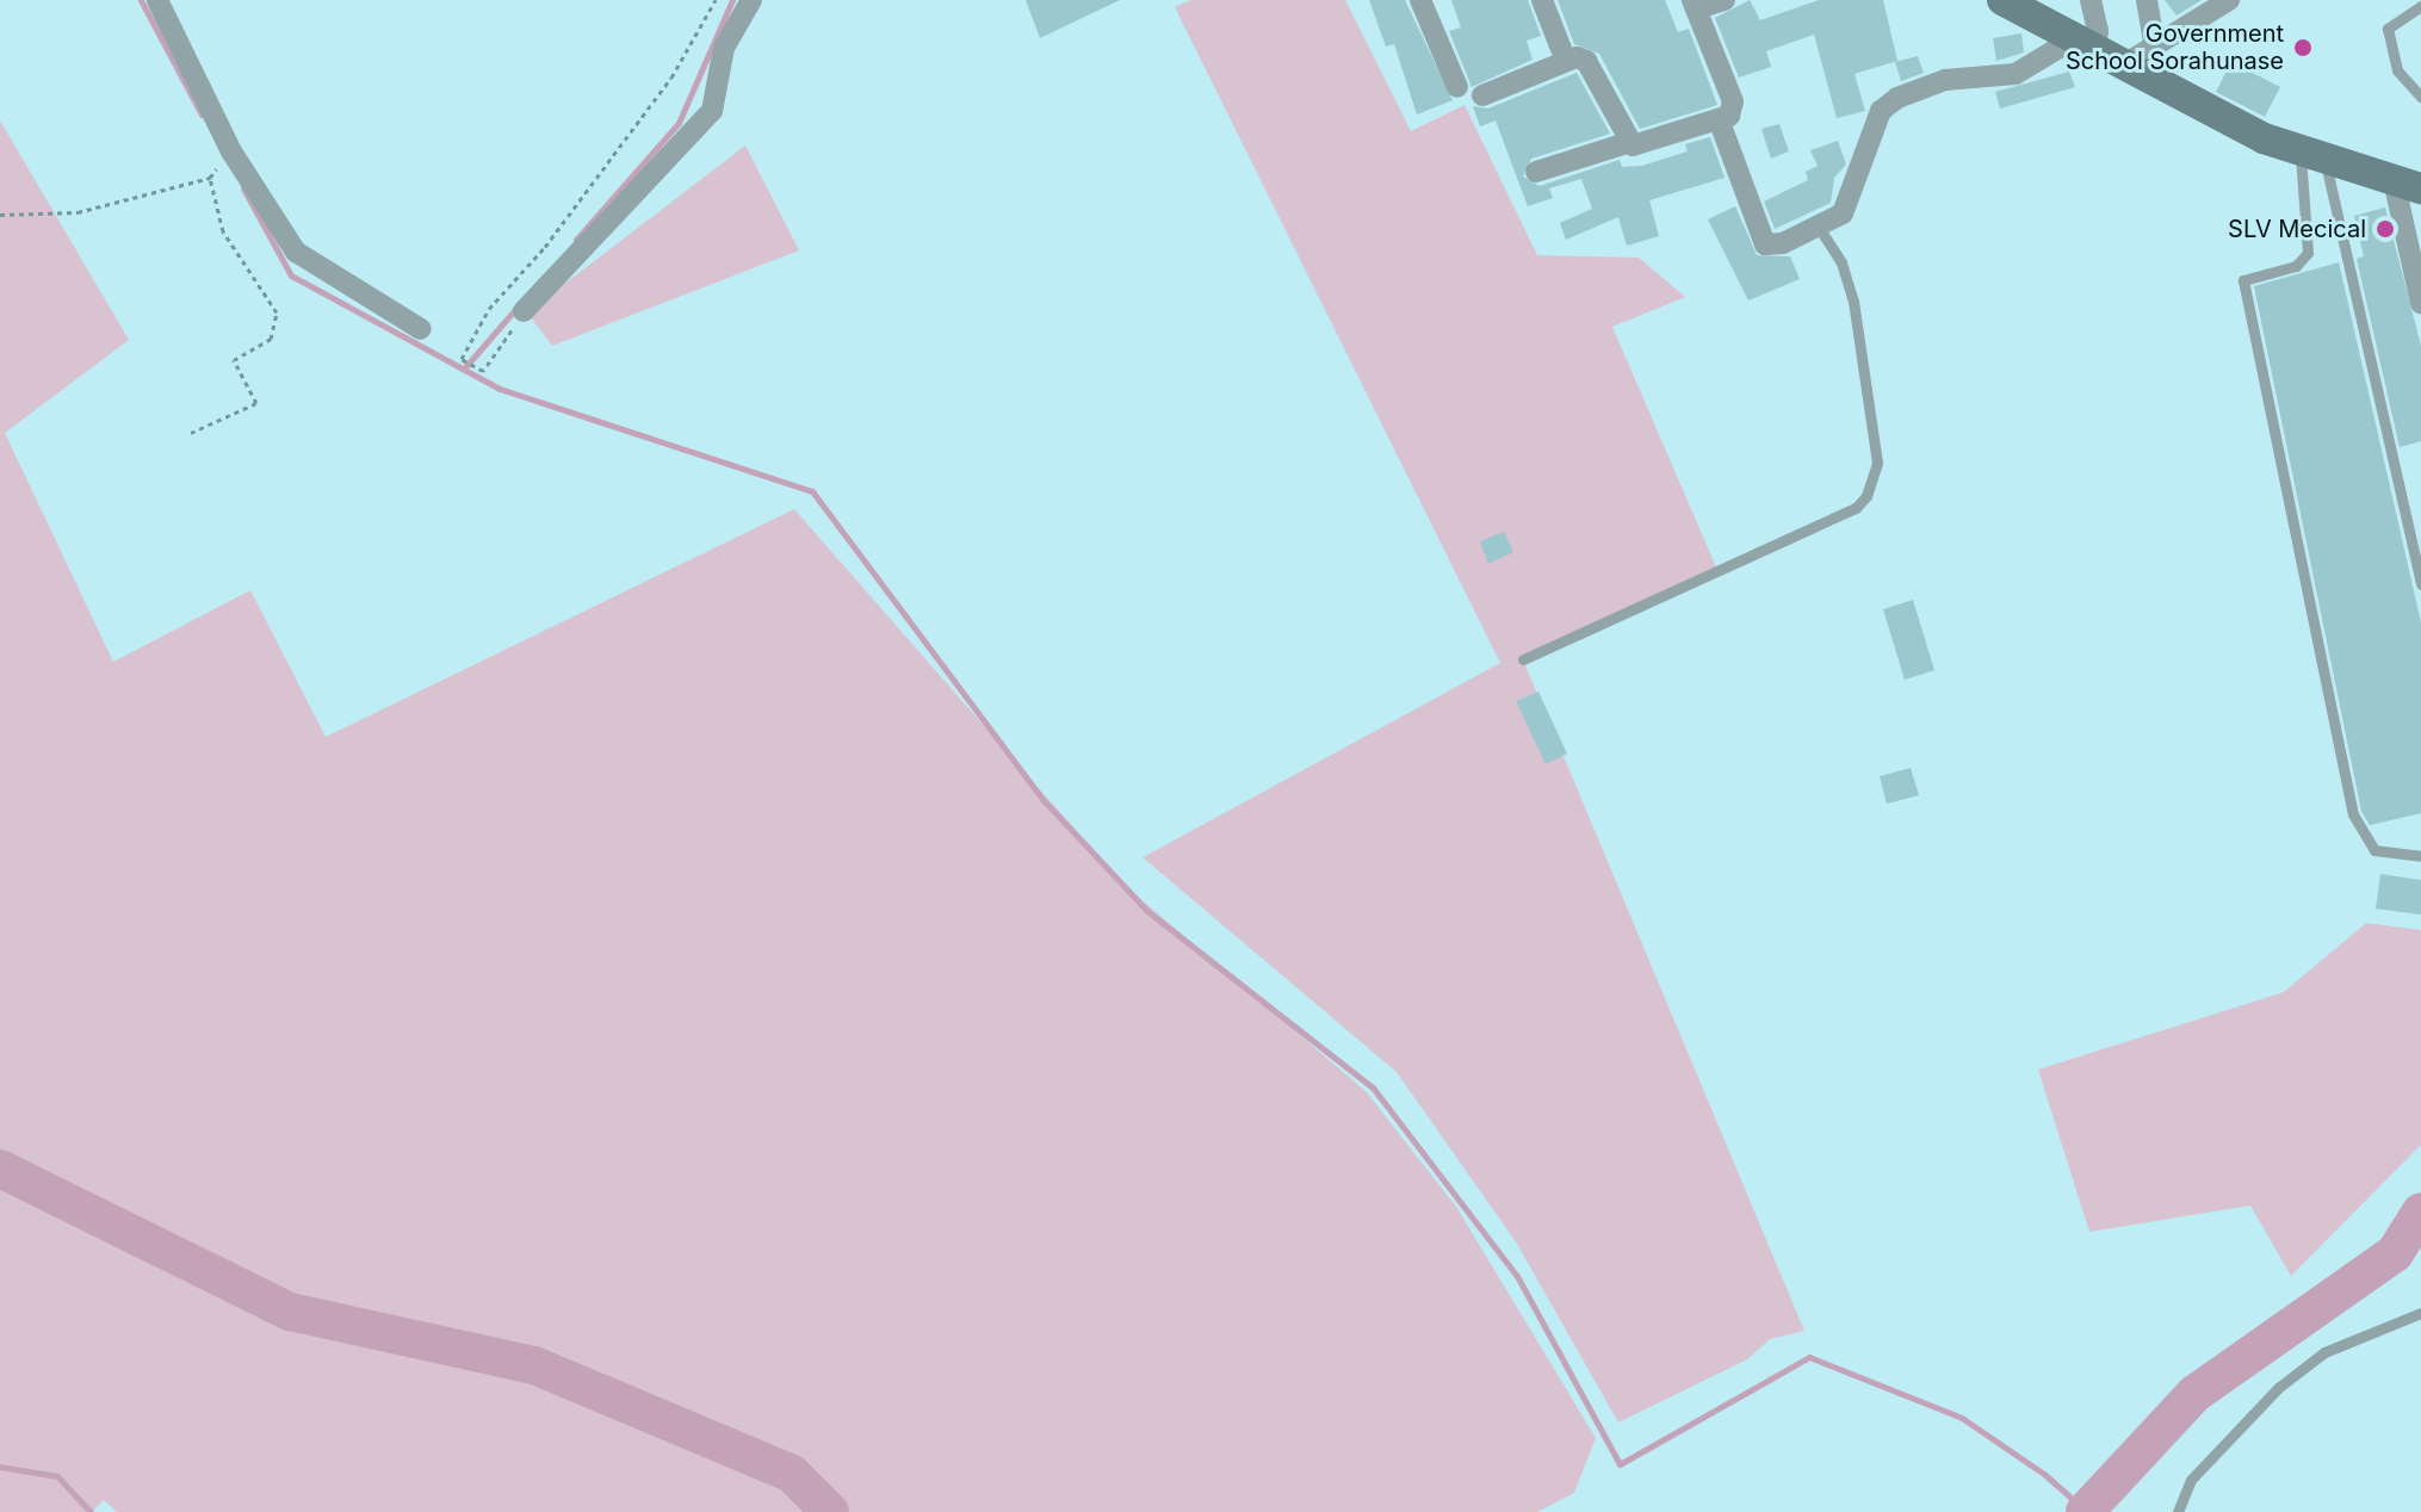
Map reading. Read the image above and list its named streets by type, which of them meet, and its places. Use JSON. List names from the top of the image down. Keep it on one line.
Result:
{"places":["Government School Sorahunase","SLV Mecical"]}
